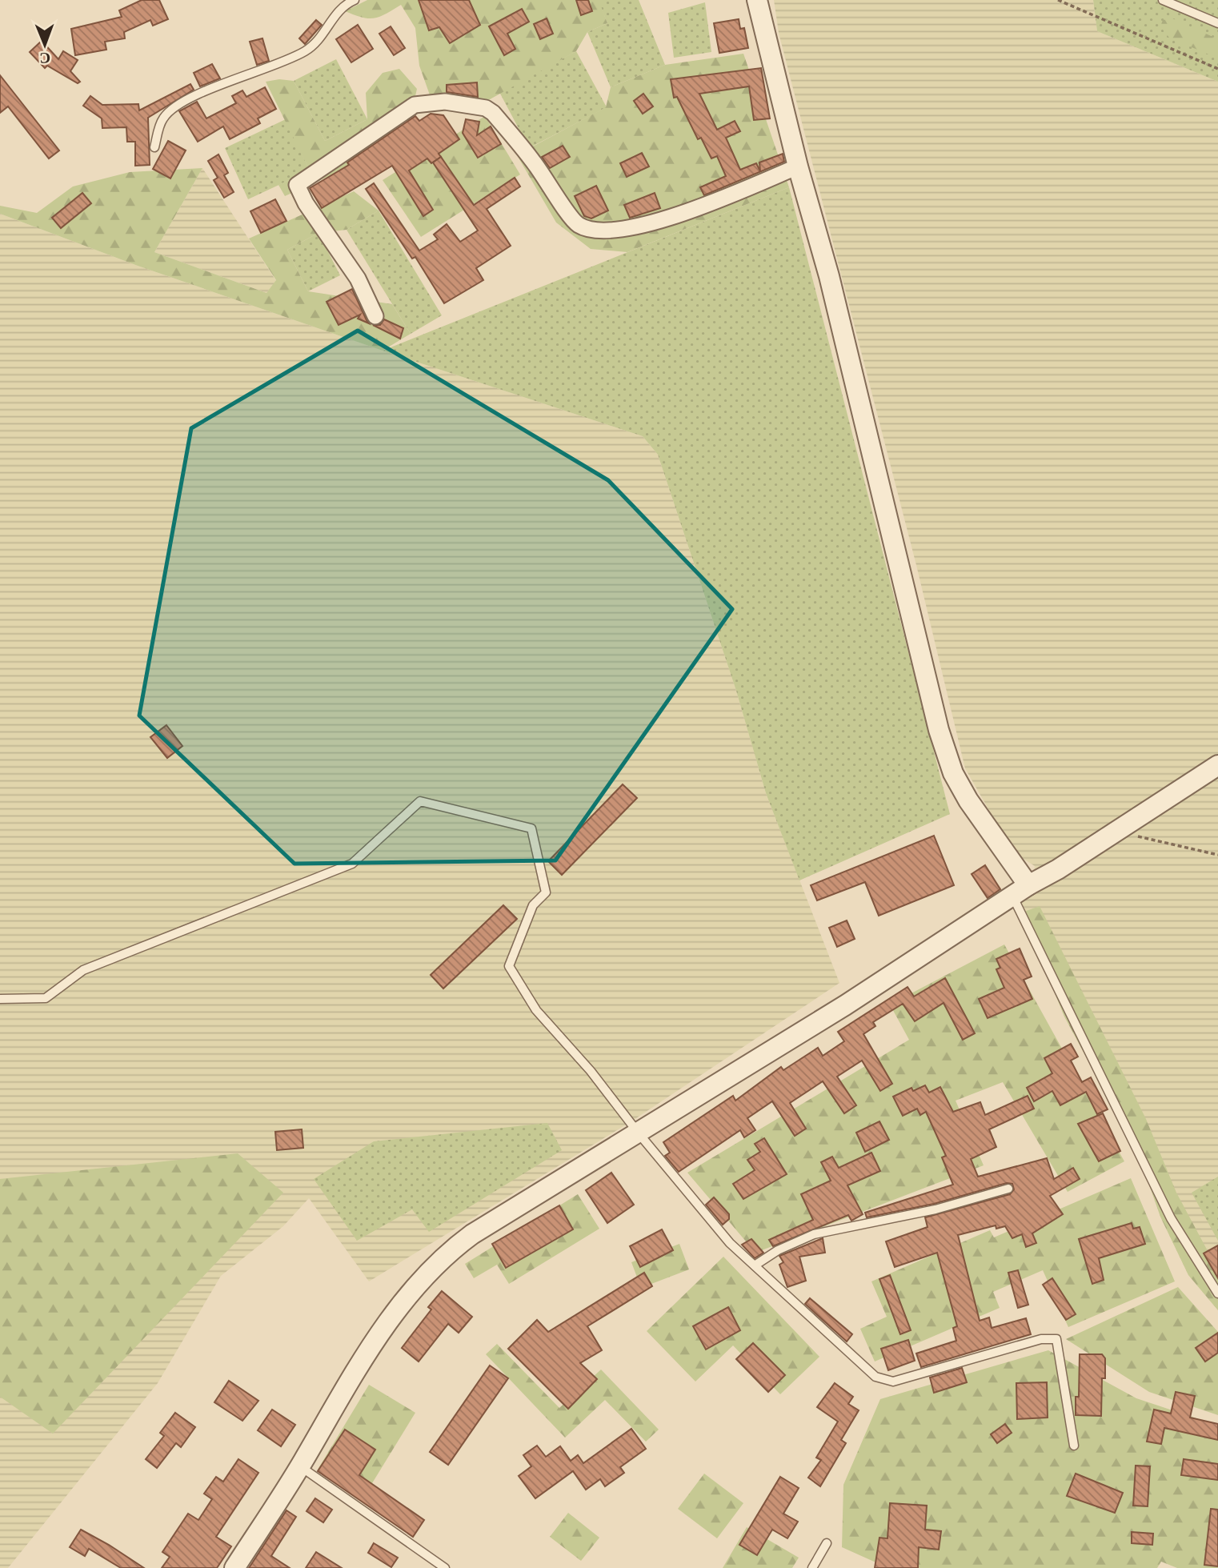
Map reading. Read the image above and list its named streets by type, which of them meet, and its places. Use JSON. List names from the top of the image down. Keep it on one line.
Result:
{"north":"bottom"}
